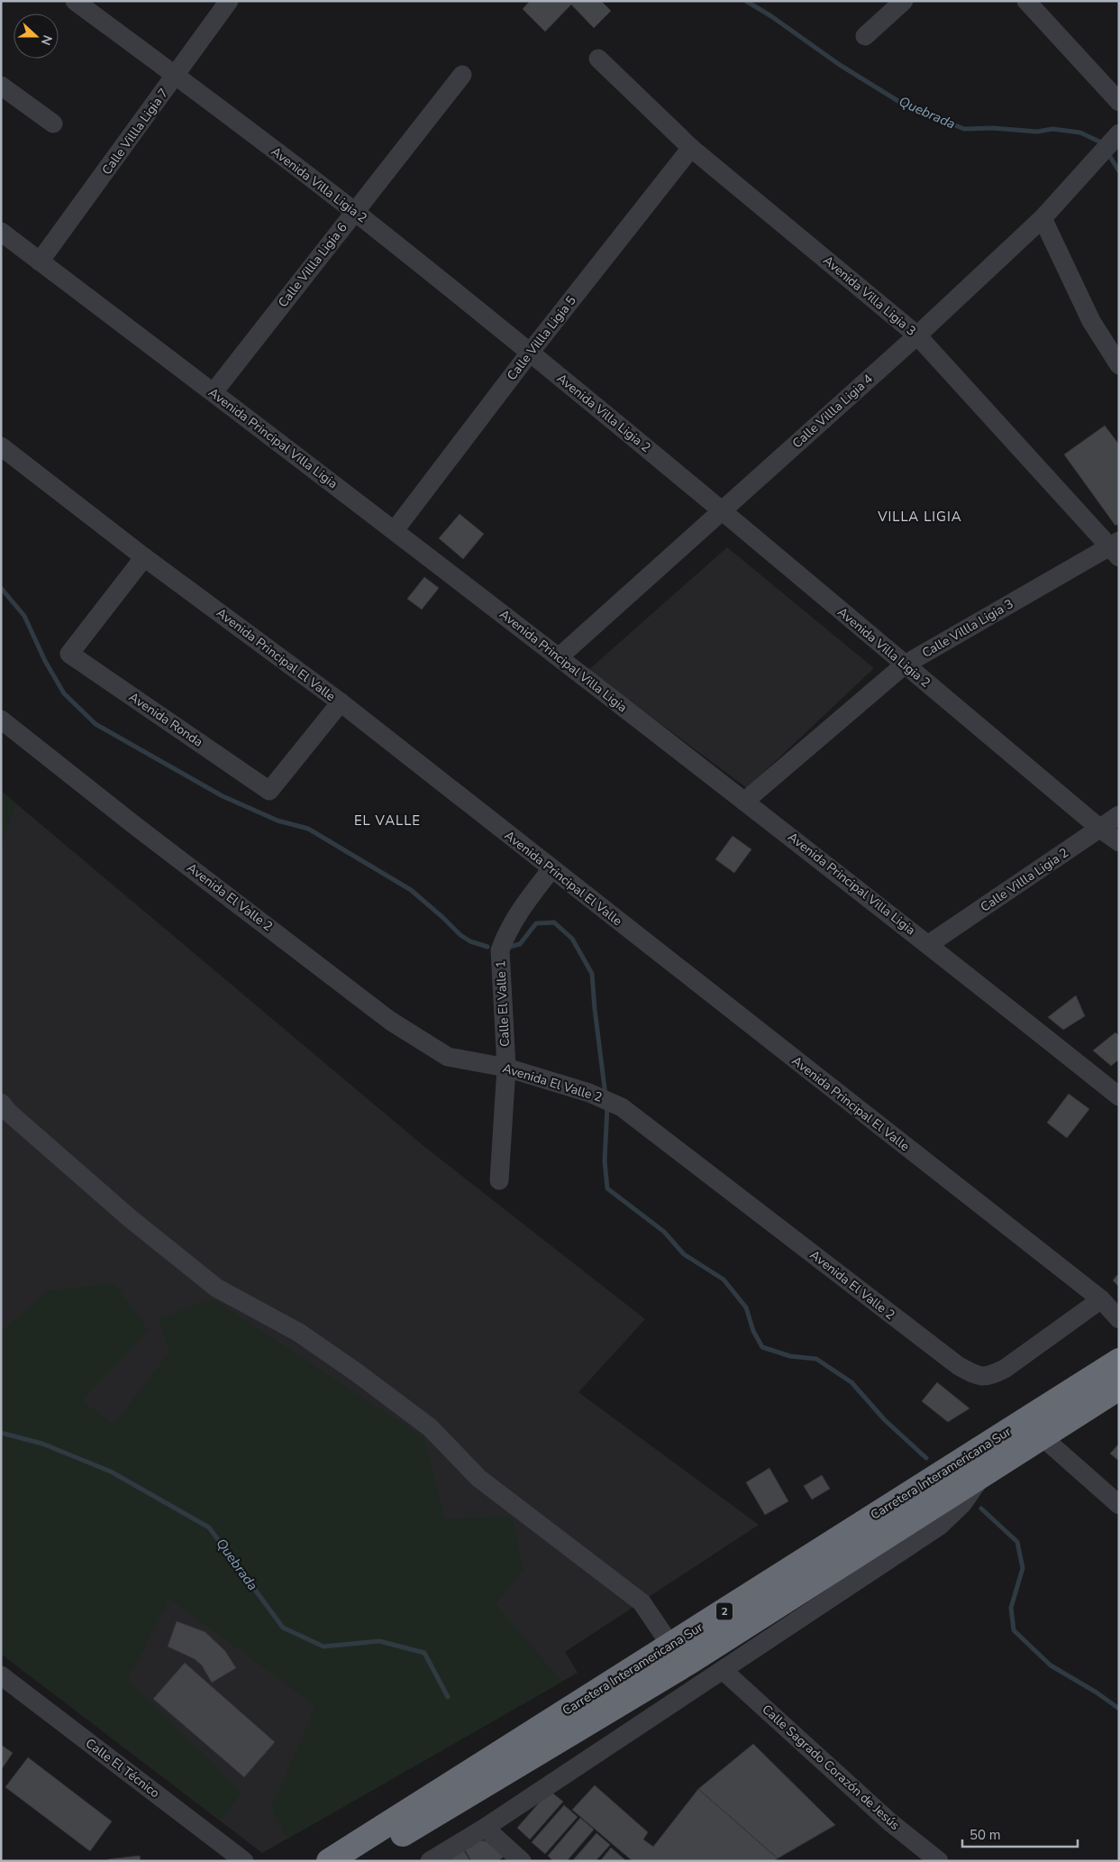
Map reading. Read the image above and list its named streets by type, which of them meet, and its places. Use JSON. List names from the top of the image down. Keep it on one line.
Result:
{"streets":{"highway":["Carretera Interamericana Sur","2"],"street":["Calle Villla Ligia 7","Avenida Villa Ligia 2","Calle Villla Ligia 6","Avenida Villa Ligia 3","Calle Villla Ligia 5","Calle Villla Ligia 4","Avenida Principal Villa Ligia","Calle Villla Ligia 3","Avenida Principal El Valle","Avenida Ronda","Calle Villla Ligia 2","Avenida El Valle 2","Calle El Valle 1","Calle Sagrado Corazón de Jesús","Calle El Técnico"]},"crossings":[["Calle Villla Ligia 7","Avenida Villa Ligia 2"],["Calle Villla Ligia 7","Avenida Principal Villa Ligia"],["Avenida Villa Ligia 2","Calle Villla Ligia 6"],["Avenida Villa Ligia 2","Calle Villla Ligia 5"],["Avenida Villa Ligia 2","Calle Villla Ligia 4"],["Avenida Villa Ligia 2","Calle Villla Ligia 3"],["Avenida Villa Ligia 2","Calle Villla Ligia 2"],["Calle Villla Ligia 6","Avenida Principal Villa Ligia"],["Avenida Villa Ligia 3","Calle Villla Ligia 5"],["Avenida Villa Ligia 3","Calle Villla Ligia 4"],["Avenida Villa Ligia 3","Calle Villla Ligia 3"],["Calle Villla Ligia 5","Avenida Principal Villa Ligia"],["Calle Villla Ligia 4","Avenida Principal Villa Ligia"],["Avenida Principal Villa Ligia","Calle Villla Ligia 3"],["Avenida Principal Villa Ligia","Calle Villla Ligia 2"],["Avenida Principal El Valle","Avenida Ronda"],["Avenida Principal El Valle","Avenida El Valle 2"],["Avenida Principal El Valle","Calle El Valle 1"],["Avenida El Valle 2","Calle El Valle 1"]],"districts":["VILLA LIGIA","EL VALLE"],"water":["Quebrada"],"scale_bar":"50 m","north":"right"}
